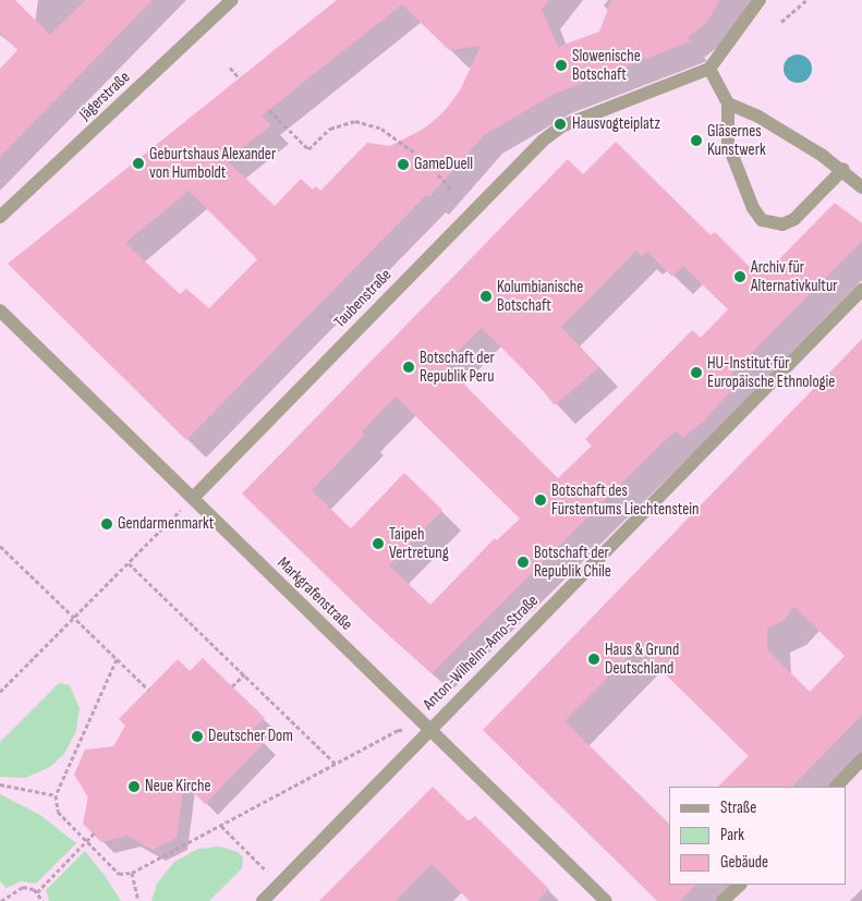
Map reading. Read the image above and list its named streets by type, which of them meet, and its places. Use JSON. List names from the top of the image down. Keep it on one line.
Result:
{"streets":{"street":["Jägerstraße","Taubenstraße","Markgrafenstraße","Anton-Wilhelm-Amo-Straße"]},"crossings":[["Taubenstraße","Markgrafenstraße"],["Markgrafenstraße","Anton-Wilhelm-Amo-Straße"]],"places":["Slowenische Botschaft","Hausvogteiplatz","Gläsernes Kunstwerk","Geburtshaus Alexander von Humboldt","GameDuell","Archiv für Alternativkultur","Kolumbianische Botschaft","Botschaft der Republik Peru","HU-Institut für Europäische Ethnologie","Botschaft des Fürstentums Liechtenstein","Gendarmenmarkt","Taipeh Vertretung","Botschaft der Republik Chile","Haus & Grund Deutschland","Deutscher Dom","Neue Kirche"],"legend":["Straße","Park","Gebäude"]}
